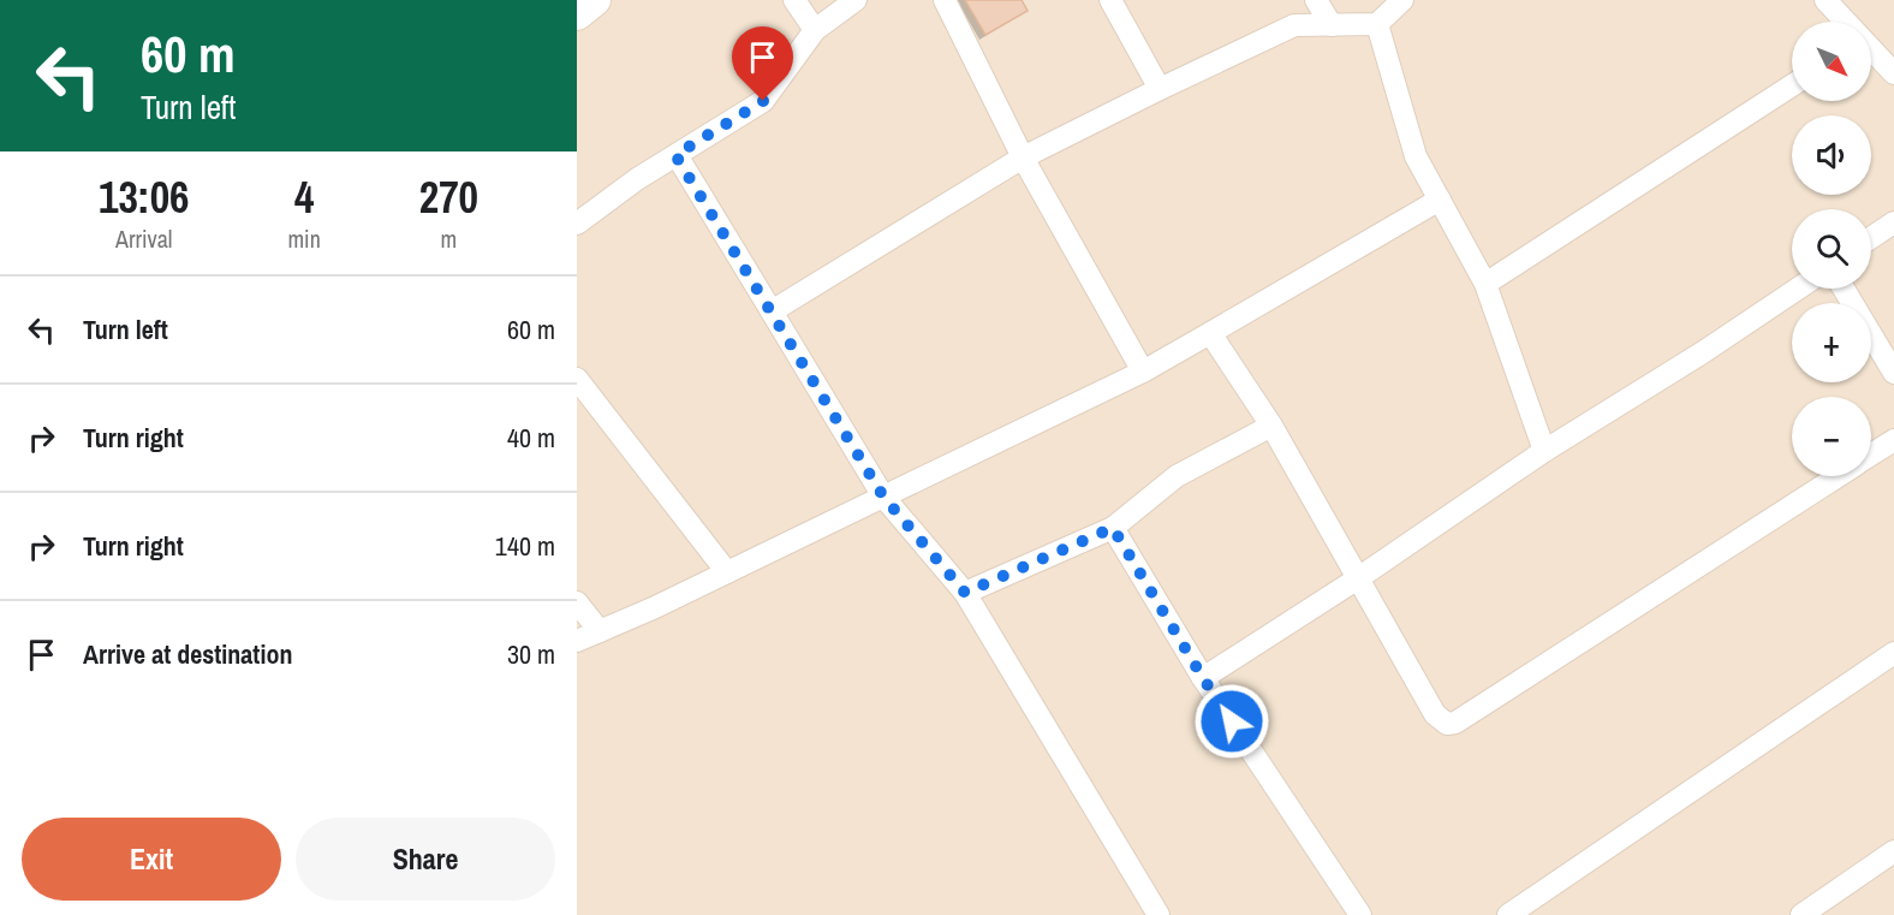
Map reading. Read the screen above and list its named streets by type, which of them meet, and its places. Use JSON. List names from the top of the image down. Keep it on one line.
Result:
{"north":"bottom right","page":{"turn":["60 m","Turn left"],"map_buttons":["+","−"],"eta":["13:06","Arrival","4","min","270","m"],"list":[{"name":"Turn left","value":"60 m"},{"name":"Turn right","value":"40 m"},{"name":"Turn right","value":"140 m"},{"name":"Arrive at destination","value":"30 m"}],"buttons":["Exit","Share"]}}
